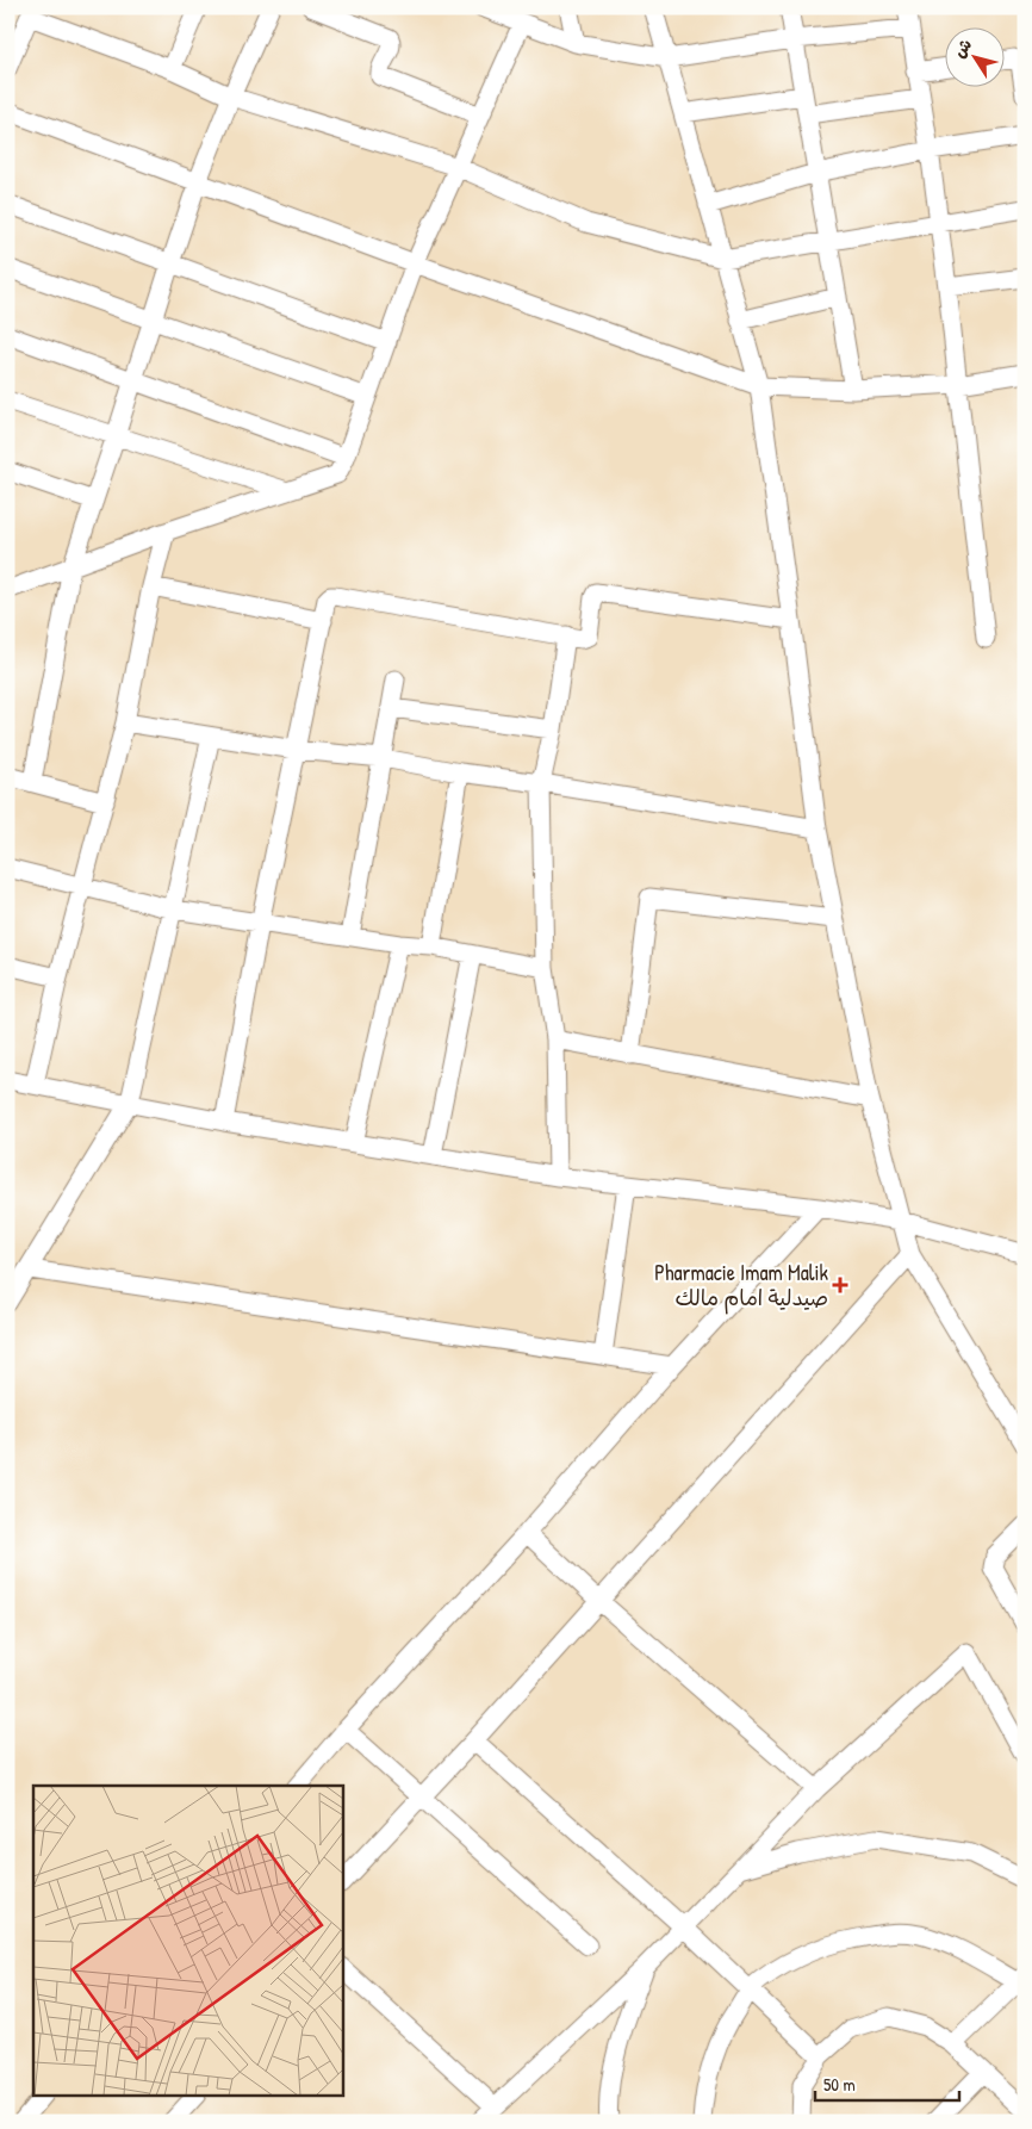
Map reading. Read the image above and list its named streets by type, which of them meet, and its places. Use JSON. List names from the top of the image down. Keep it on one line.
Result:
{"places":{"health":["Pharmacie Imam Malik صيدلية امام مالك"]},"scale_bar":"50 m","north":"top left"}
